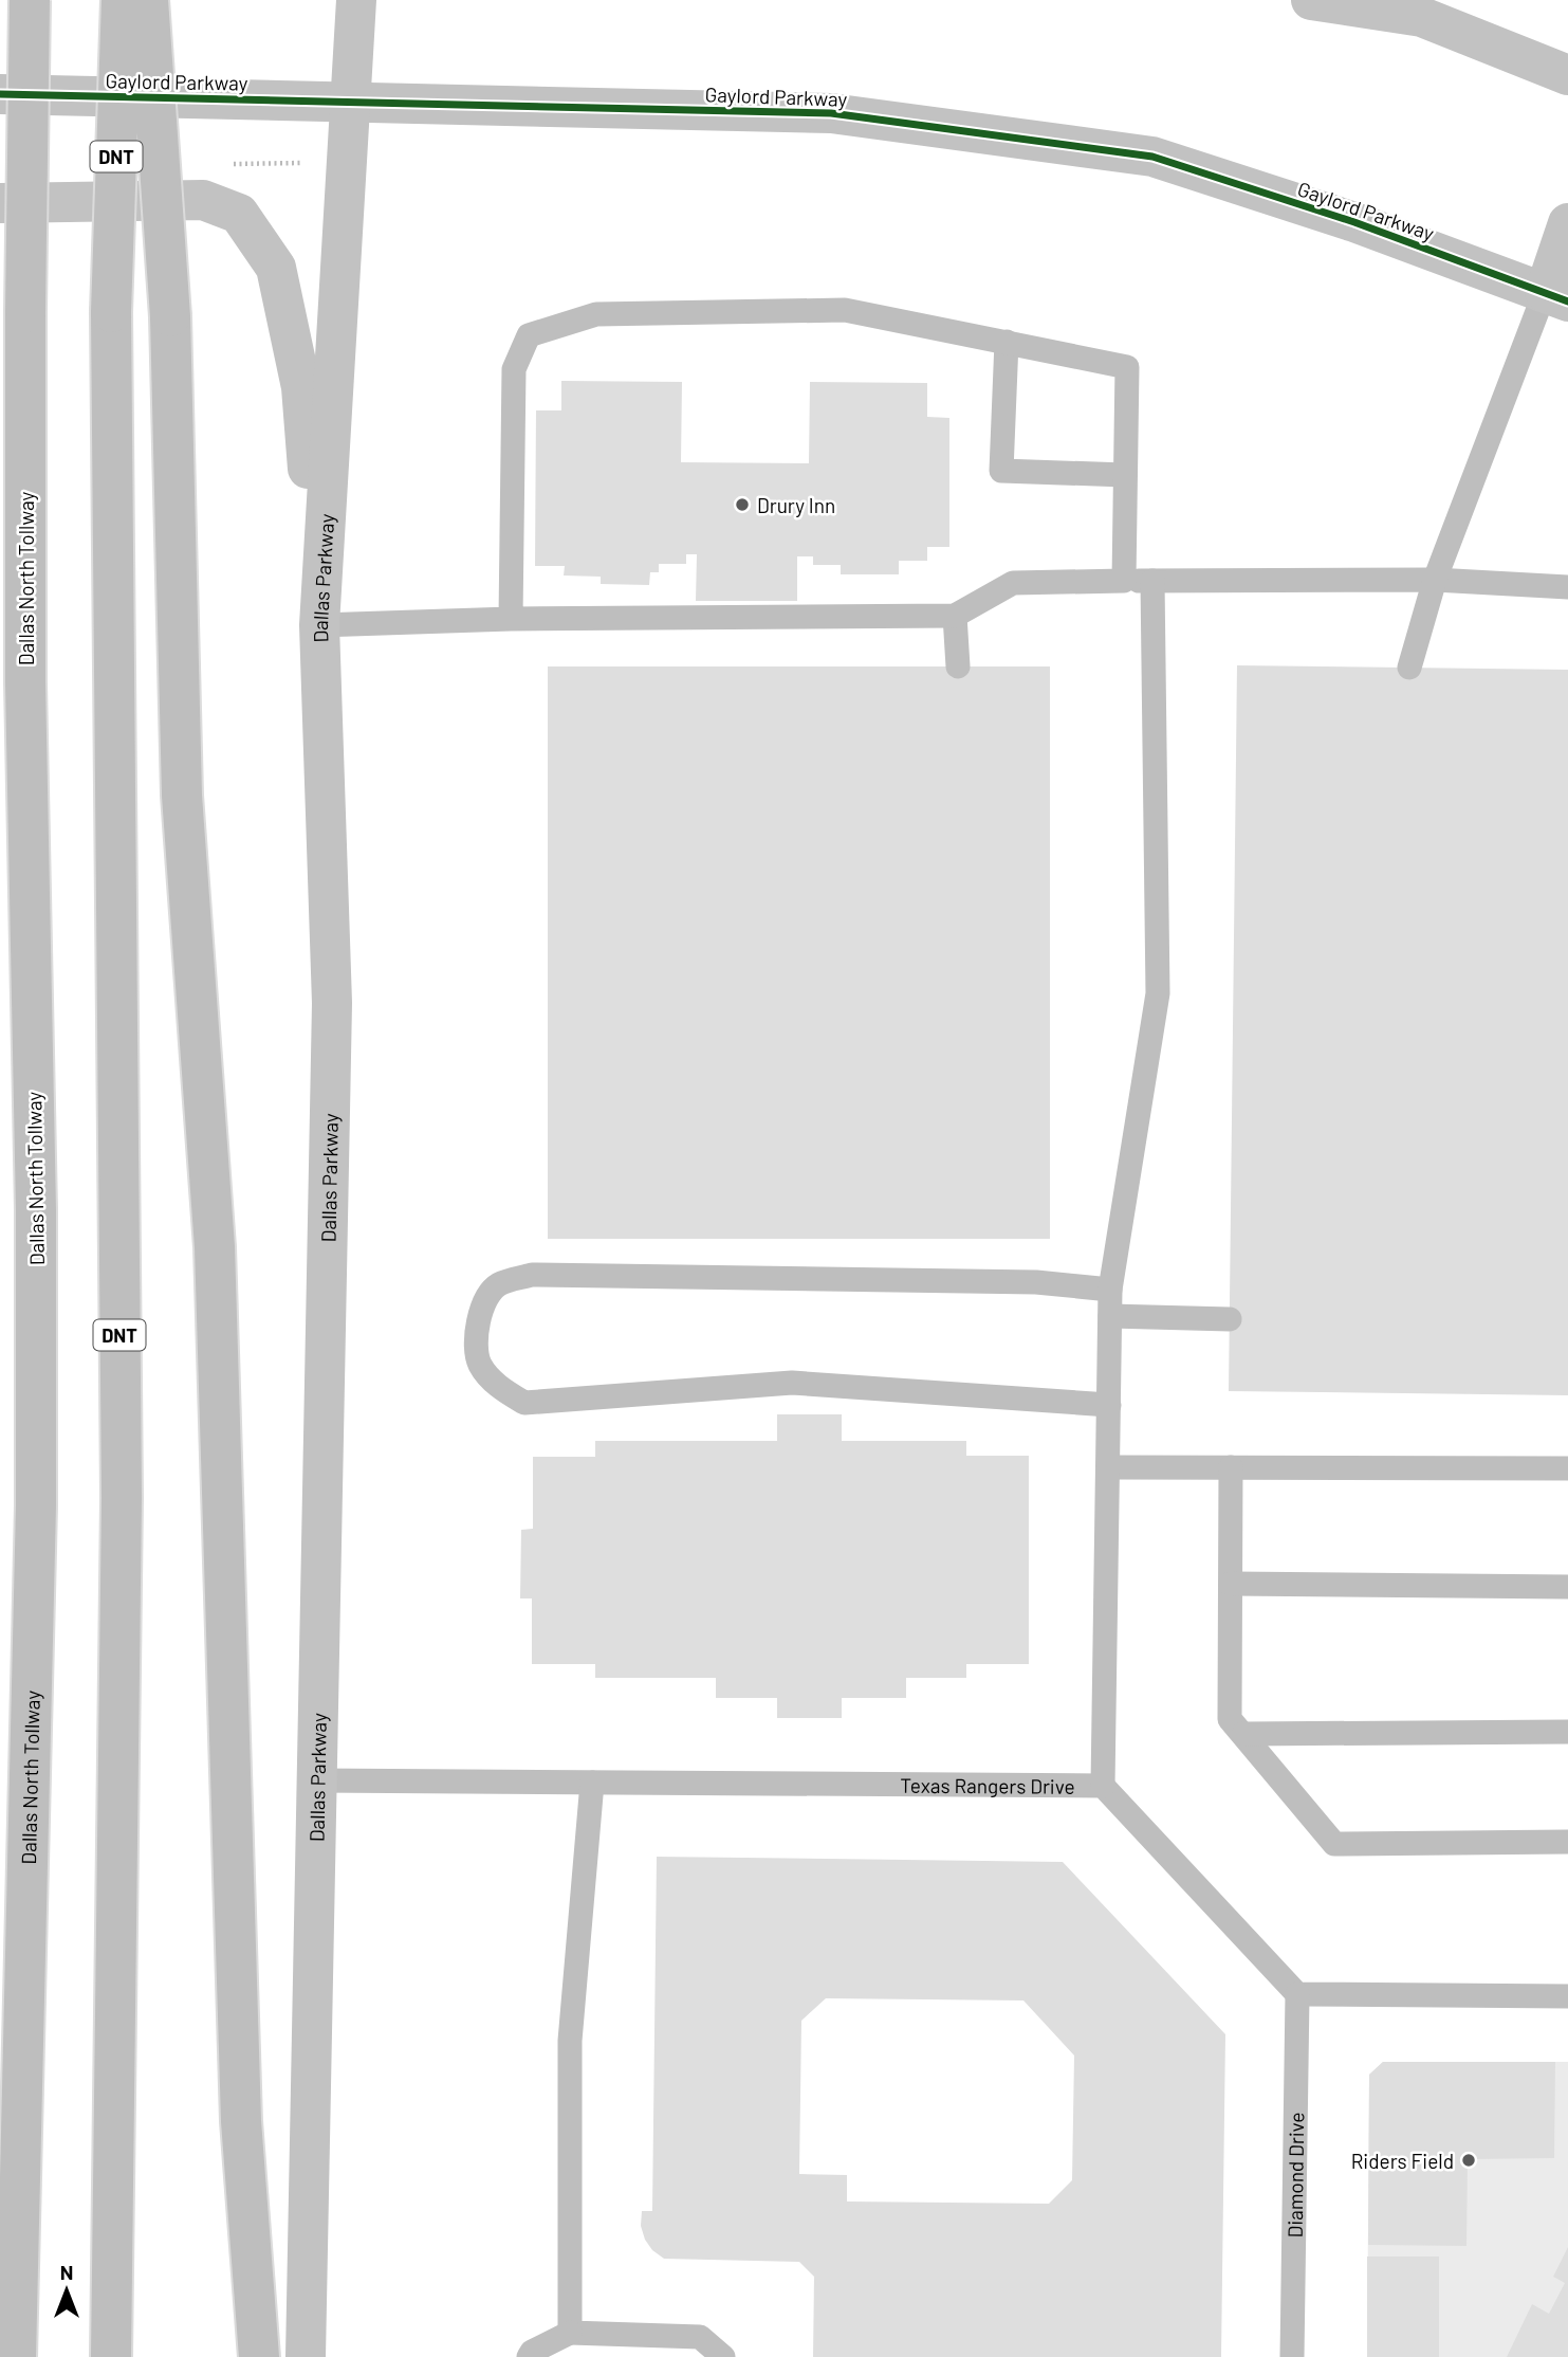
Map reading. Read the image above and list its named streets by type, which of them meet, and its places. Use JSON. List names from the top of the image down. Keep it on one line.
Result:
{"streets":{"highway":["DNT","Dallas North Tollway"],"main road":["Gaylord Parkway","Dallas Parkway"],"lane":["Texas Rangers Drive","Diamond Drive"]},"crossings":[["Gaylord Parkway","Dallas Parkway"],["Dallas Parkway","Texas Rangers Drive"],["Texas Rangers Drive","Diamond Drive"]],"places":["Drury Inn","Riders Field"],"north":"top"}
